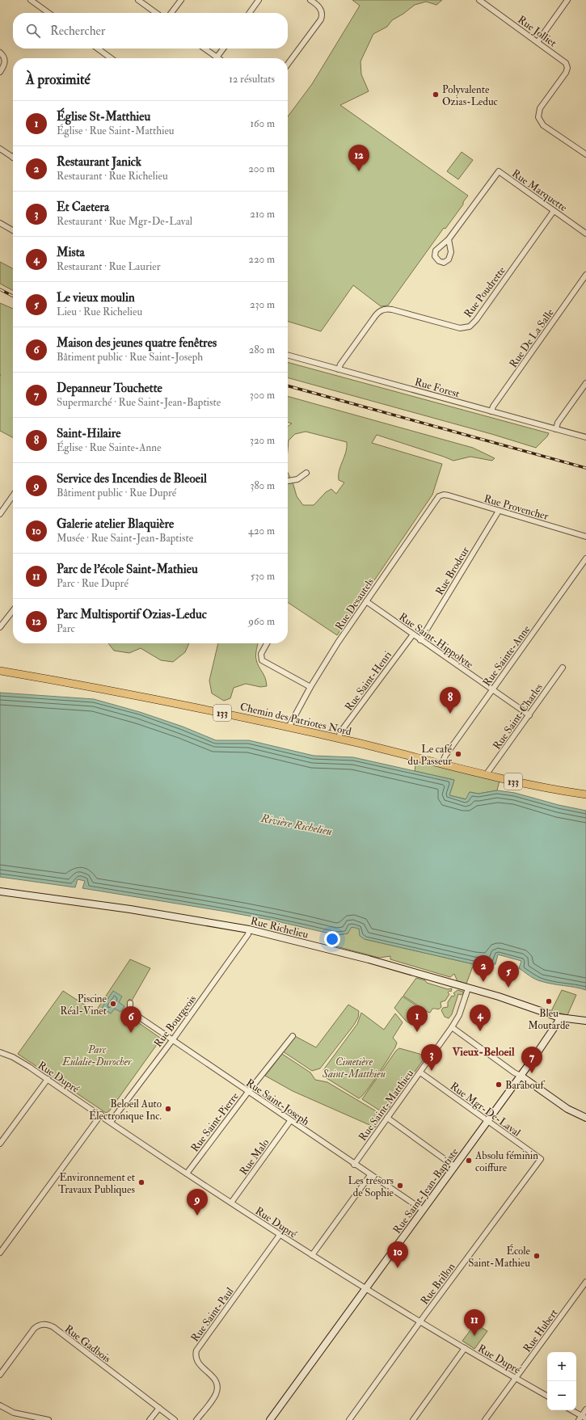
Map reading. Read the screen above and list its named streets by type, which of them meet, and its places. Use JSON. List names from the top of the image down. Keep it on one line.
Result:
{"streets":{"main road":["133","Chemin des Patriotes Nord","Rue Richelieu","Rue Saint-Jean-Baptiste"],"street":["Rue Jolliet","Rue Marquette","Rue Poudrette","Rue De La Salle","Rue Forest","Rue Provencher","Rue Brodeur","Rue Desautels","Rue Saint-Hippolyte","Rue Sainte-Anne","Rue Saint-Henri","Rue Saint-Charles","Rue Bourgeois","Rue Dupré","Rue Saint-Joseph","Rue Saint-Matthieu","Rue Mgr-De-Laval","Rue Saint-Pierre","Rue Malo","Rue Brillon","Rue Saint-Paul","Rue Hubert","Rue Gadbois"]},"crossings":[["Rue Marquette","Rue Poudrette"],["Rue Poudrette","Rue Forest"],["Rue De La Salle","Rue Forest"],["Rue Provencher","Rue Brodeur"],["Rue Provencher","Rue Desautels"],["Rue Brodeur","Rue Saint-Hippolyte"],["Rue Desautels","Rue Saint-Hippolyte"],["Rue Desautels","Chemin des Patriotes Nord"],["Rue Saint-Hippolyte","Rue Sainte-Anne"],["Rue Saint-Hippolyte","Rue Saint-Henri"],["Rue Saint-Hippolyte","Rue Saint-Charles"],["Rue Sainte-Anne","Chemin des Patriotes Nord"],["Rue Saint-Henri","Chemin des Patriotes Nord"],["Rue Saint-Charles","Chemin des Patriotes Nord"],["Rue Richelieu","Rue Bourgeois"],["Rue Richelieu","Rue Saint-Matthieu"],["Rue Richelieu","Rue Saint-Jean-Baptiste"],["Rue Bourgeois","Rue Dupré"],["Rue Bourgeois","Rue Saint-Joseph"],["Rue Dupré","Rue Saint-Pierre"],["Rue Dupré","Rue Malo"],["Rue Dupré","Rue Saint-Jean-Baptiste"],["Rue Dupré","Rue Brillon"],["Rue Dupré","Rue Saint-Paul"],["Rue Dupré","Rue Hubert"],["Rue Saint-Joseph","Rue Saint-Matthieu"],["Rue Saint-Joseph","Rue Saint-Pierre"],["Rue Saint-Joseph","Rue Malo"],["Rue Saint-Joseph","Rue Saint-Jean-Baptiste"],["Rue Saint-Matthieu","Rue Mgr-De-Laval"],["Rue Mgr-De-Laval","Rue Saint-Jean-Baptiste"],["Rue Mgr-De-Laval","Rue Brillon"]],"districts":["Vieux-Beloeil"],"water":["Rivière Richelieu"],"parks":["Parc Eulalie-Durocher","Cimetière Saint-Matthieu"],"places":["Polyvalente Ozias-Leduc","Le café du Passeur","Bleu Moutarde","Piscine Réal-Vinet","Barabouf","Beloeil Auto Électronique Inc.","Absolu féminin coiffure","Environnement et Travaux Publiques","Les trésors de Sophie","École Saint-Mathieu"],"page":{"search":"Rechercher","heading":["À proximité","12 résultats"],"list":[{"mark":"1","name":"Église St-Matthieu","note":"Église · Rue Saint-Matthieu","value":"160 m"},{"mark":"2","name":"Restaurant Janick","note":"Restaurant · Rue Richelieu","value":"200 m"},{"mark":"3","name":"Et Caetera","note":"Restaurant · Rue Mgr-De-Laval","value":"210 m"},{"mark":"4","name":"Mista","note":"Restaurant · Rue Laurier","value":"220 m"},{"mark":"5","name":"Le vieux moulin","note":"Lieu · Rue Richelieu","value":"230 m"},{"mark":"6","name":"Maison des jeunes quatre fenêtres","note":"Bâtiment public · Rue Saint-Joseph","value":"280 m"},{"mark":"7","name":"Depanneur Touchette","note":"Supermarché · Rue Saint-Jean-Baptiste","value":"300 m"},{"mark":"8","name":"Saint-Hilaire","note":"Église · Rue Sainte-Anne","value":"320 m"},{"mark":"9","name":"Service des Incendies de Bleoeil","note":"Bâtiment public · Rue Dupré","value":"380 m"},{"mark":"10","name":"Galerie atelier Blaquière","note":"Musée · Rue Saint-Jean-Baptiste","value":"420 m"},{"mark":"11","name":"Parc de l'école Saint-Mathieu","note":"Parc · Rue Dupré","value":"530 m"},{"mark":"12","name":"Parc Multisportif Ozias-Leduc","note":"Parc","value":"960 m"}],"pins":["12","8","2","5","4","1","6","3","7","9","10","11"],"map_buttons":["+","−"]}}
